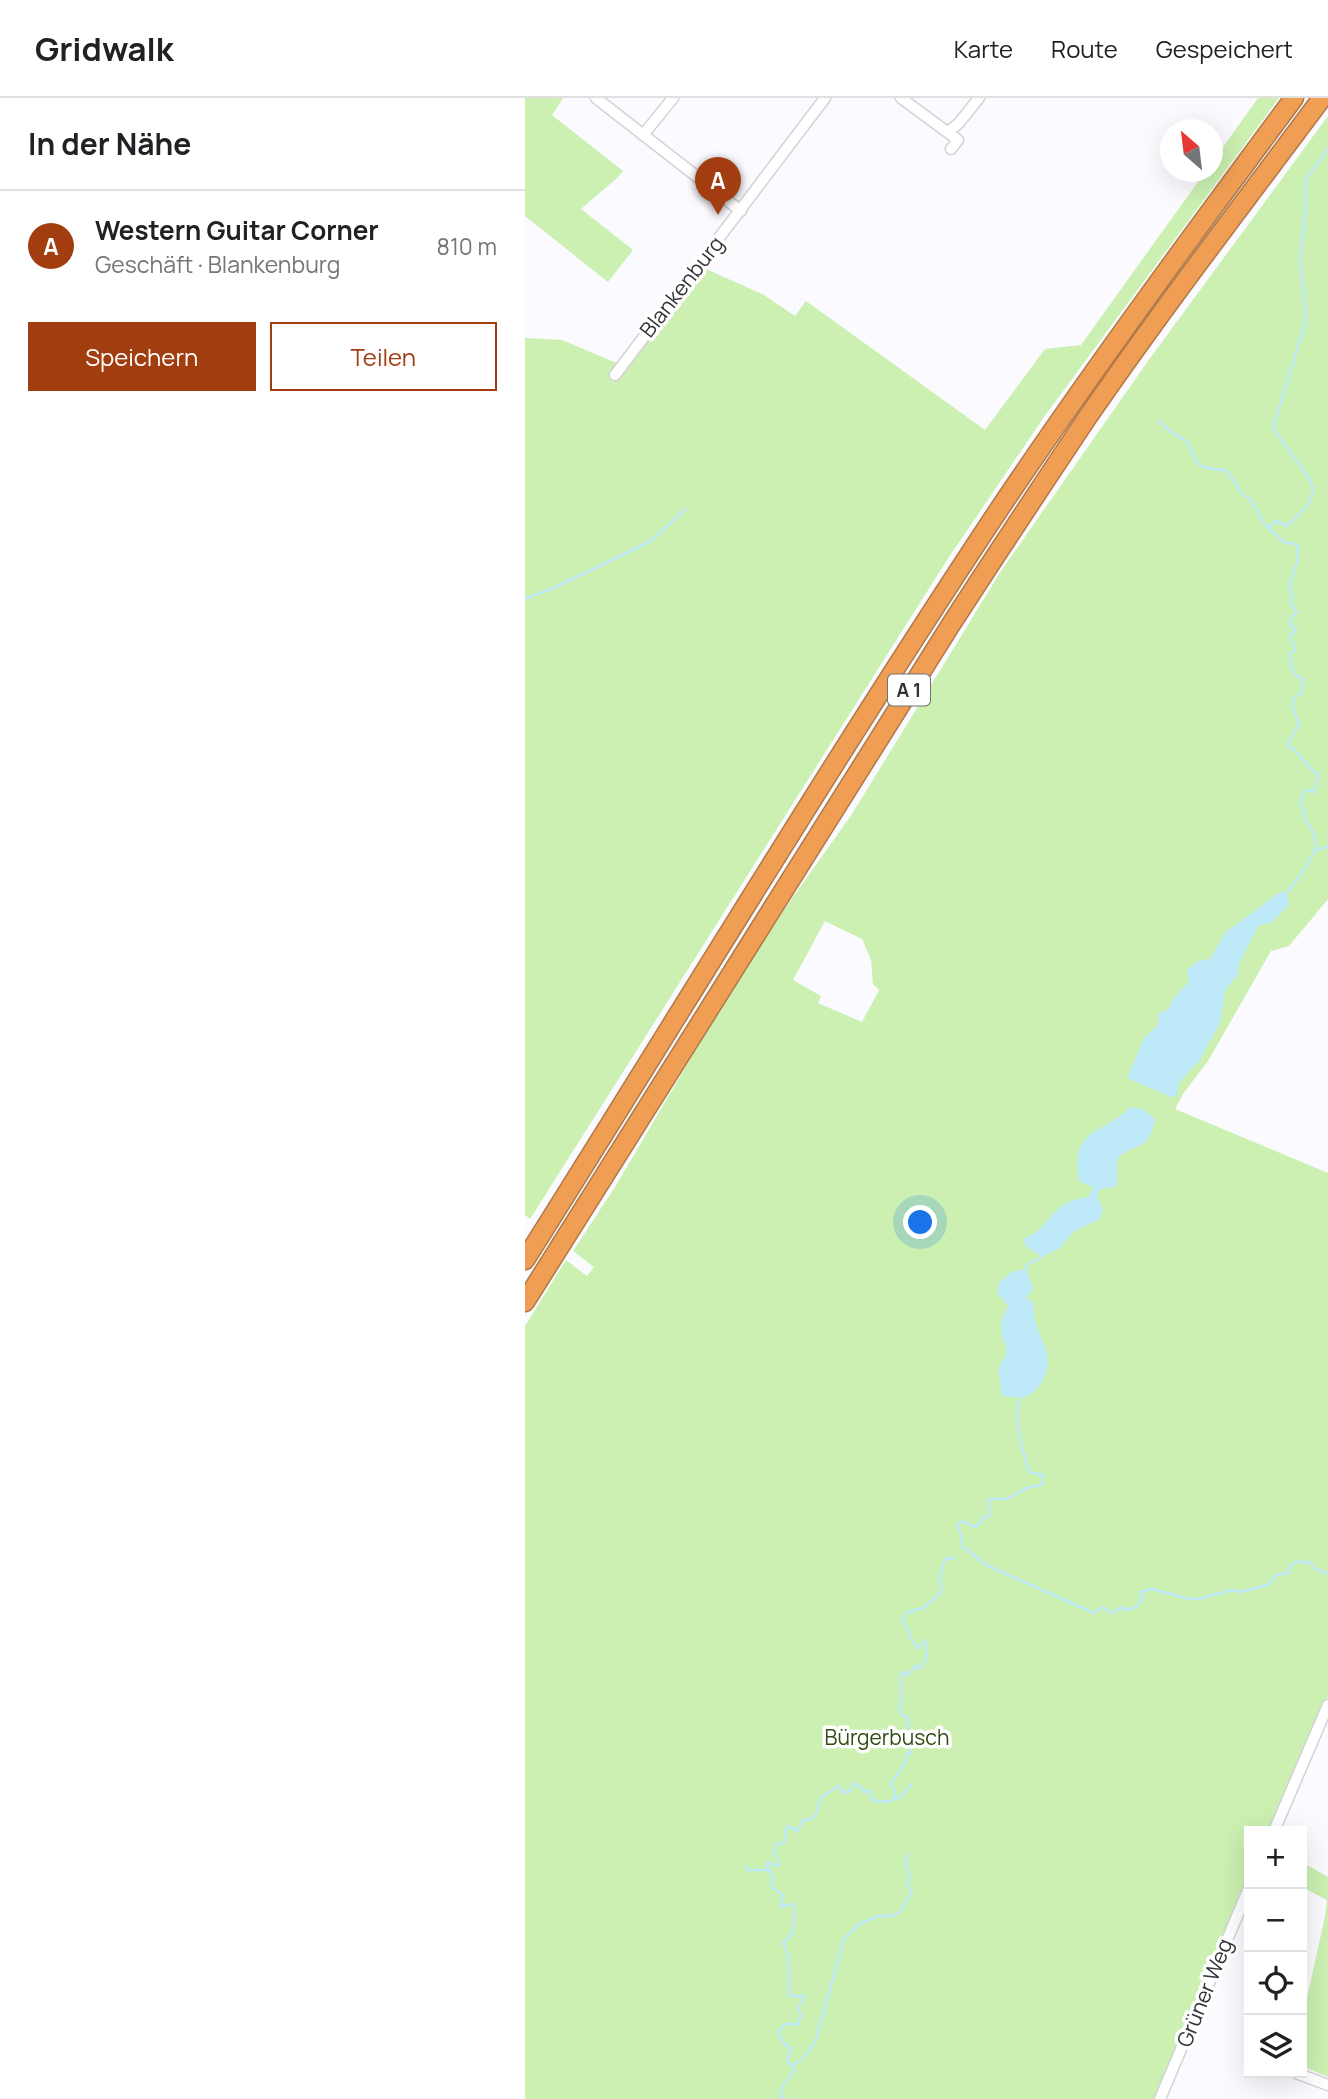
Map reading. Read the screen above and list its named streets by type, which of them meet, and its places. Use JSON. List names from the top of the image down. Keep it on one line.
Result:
{"streets":{"highway":["A 1"],"street":["Blankenburg","Grüner Weg"]},"parks":["Bürgerbusch"],"north":"top left","page":{"header":"Gridwalk","nav":["Karte","Route","Gespeichert"],"heading":"In der Nähe","pins":"A","list":[{"mark":"A","name":"Western Guitar Corner","note":"Geschäft · Blankenburg","value":"810 m"}],"buttons":["Speichern","Teilen"],"map_buttons":["+","−"]}}
